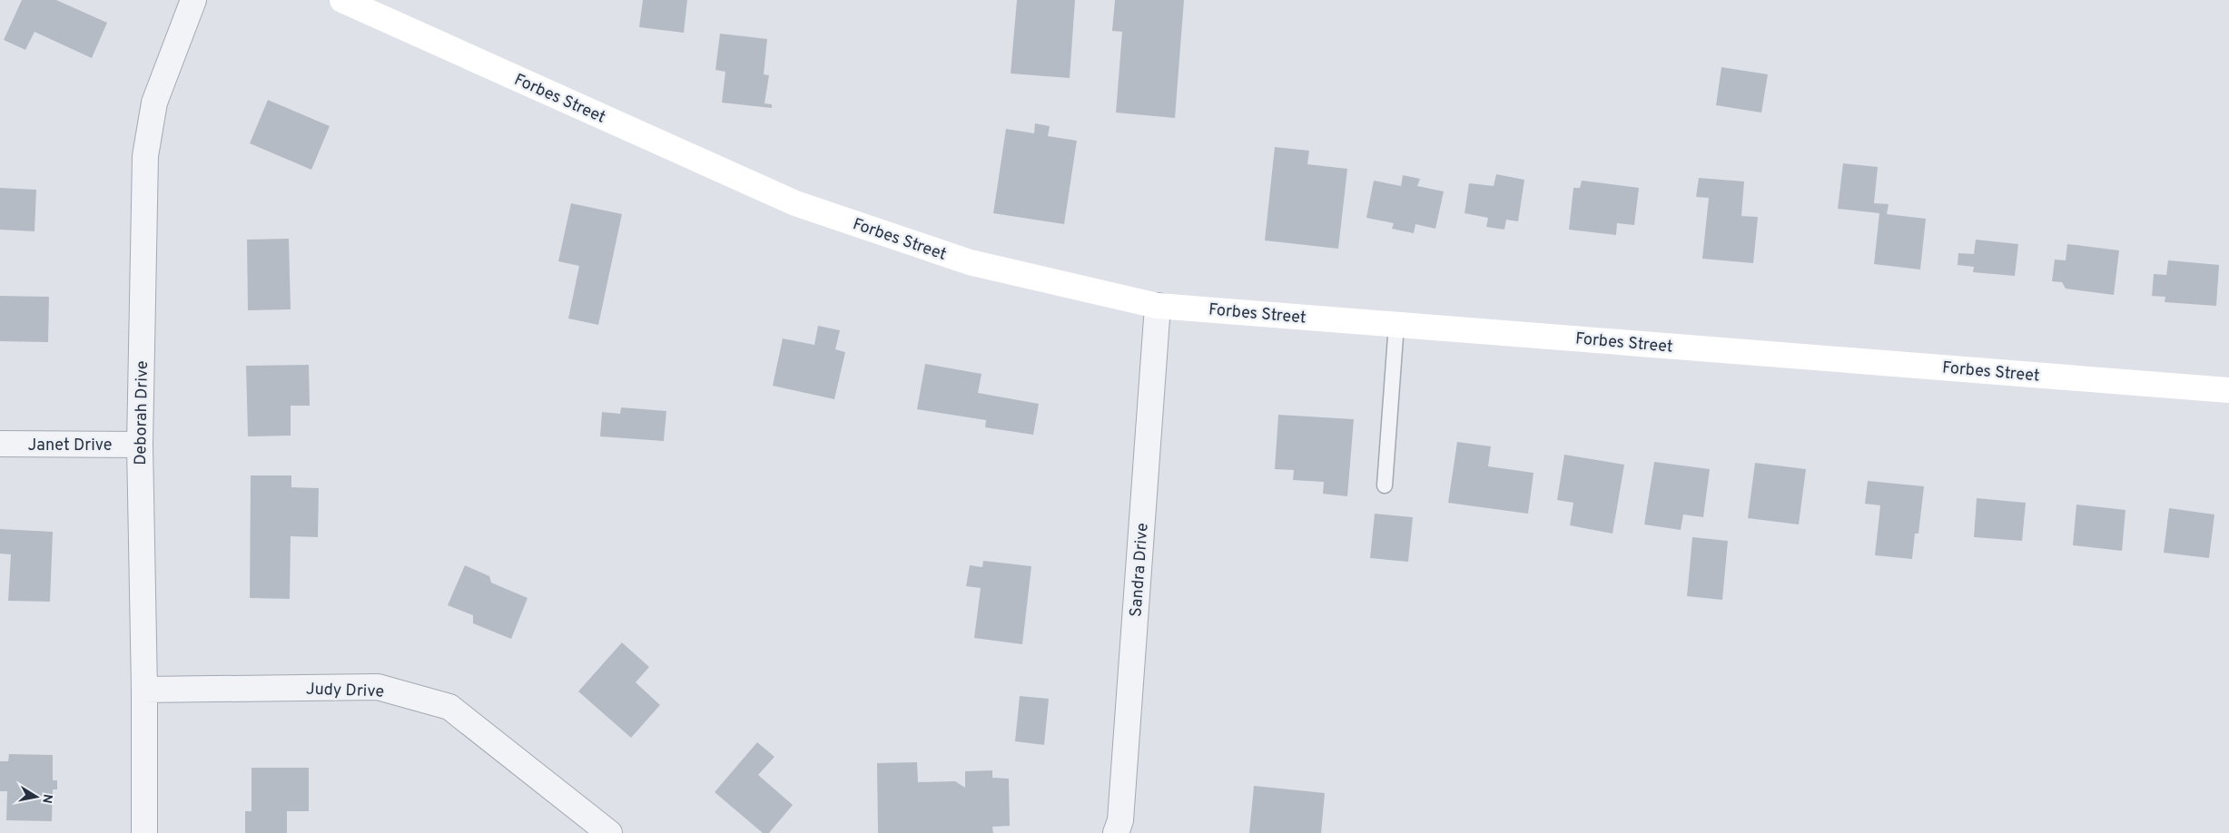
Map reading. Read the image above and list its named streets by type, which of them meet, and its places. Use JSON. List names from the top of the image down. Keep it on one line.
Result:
{"streets":{"main road":["Forbes Street"],"street":["Deborah Drive","Janet Drive","Sandra Drive","Judy Drive"]},"crossings":[["Forbes Street","Sandra Drive"],["Deborah Drive","Janet Drive"],["Deborah Drive","Judy Drive"]],"north":"right"}
